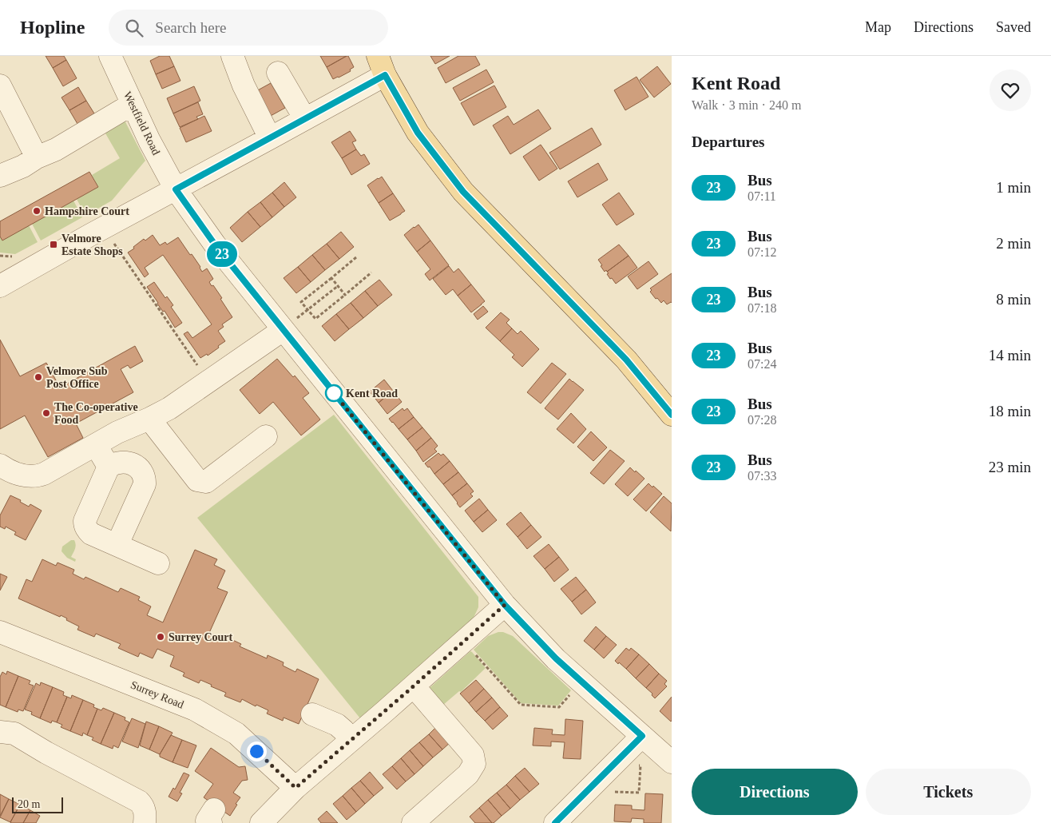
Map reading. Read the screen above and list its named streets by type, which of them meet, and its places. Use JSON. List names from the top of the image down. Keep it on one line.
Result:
{"streets":{"street":["Westfield Road","Surrey Road"]},"places":{"other":["Hampshire Court","Velmore Sub Post Office","Kent Road","The Co-operative Food","Surrey Court"],"transit":["Velmore Estate Shops"]},"lines":["bus line 23"],"scale_bar":"20 m","page":{"header":"Hopline","search":"Search here","nav":["Map","Directions","Saved"],"on_map":"23","heading":[["Kent Road","Walk · 3 min · 240 m"],"Departures"],"list":[{"mark":"23","name":"Bus","note":"07:11","value":"1 min"},{"mark":"23","name":"Bus","note":"07:12","value":"2 min"},{"mark":"23","name":"Bus","note":"07:18","value":"8 min"},{"mark":"23","name":"Bus","note":"07:24","value":"14 min"},{"mark":"23","name":"Bus","note":"07:28","value":"18 min"},{"mark":"23","name":"Bus","note":"07:33","value":"23 min"}],"buttons":["Directions","Tickets"],"scale":"20 m"}}
